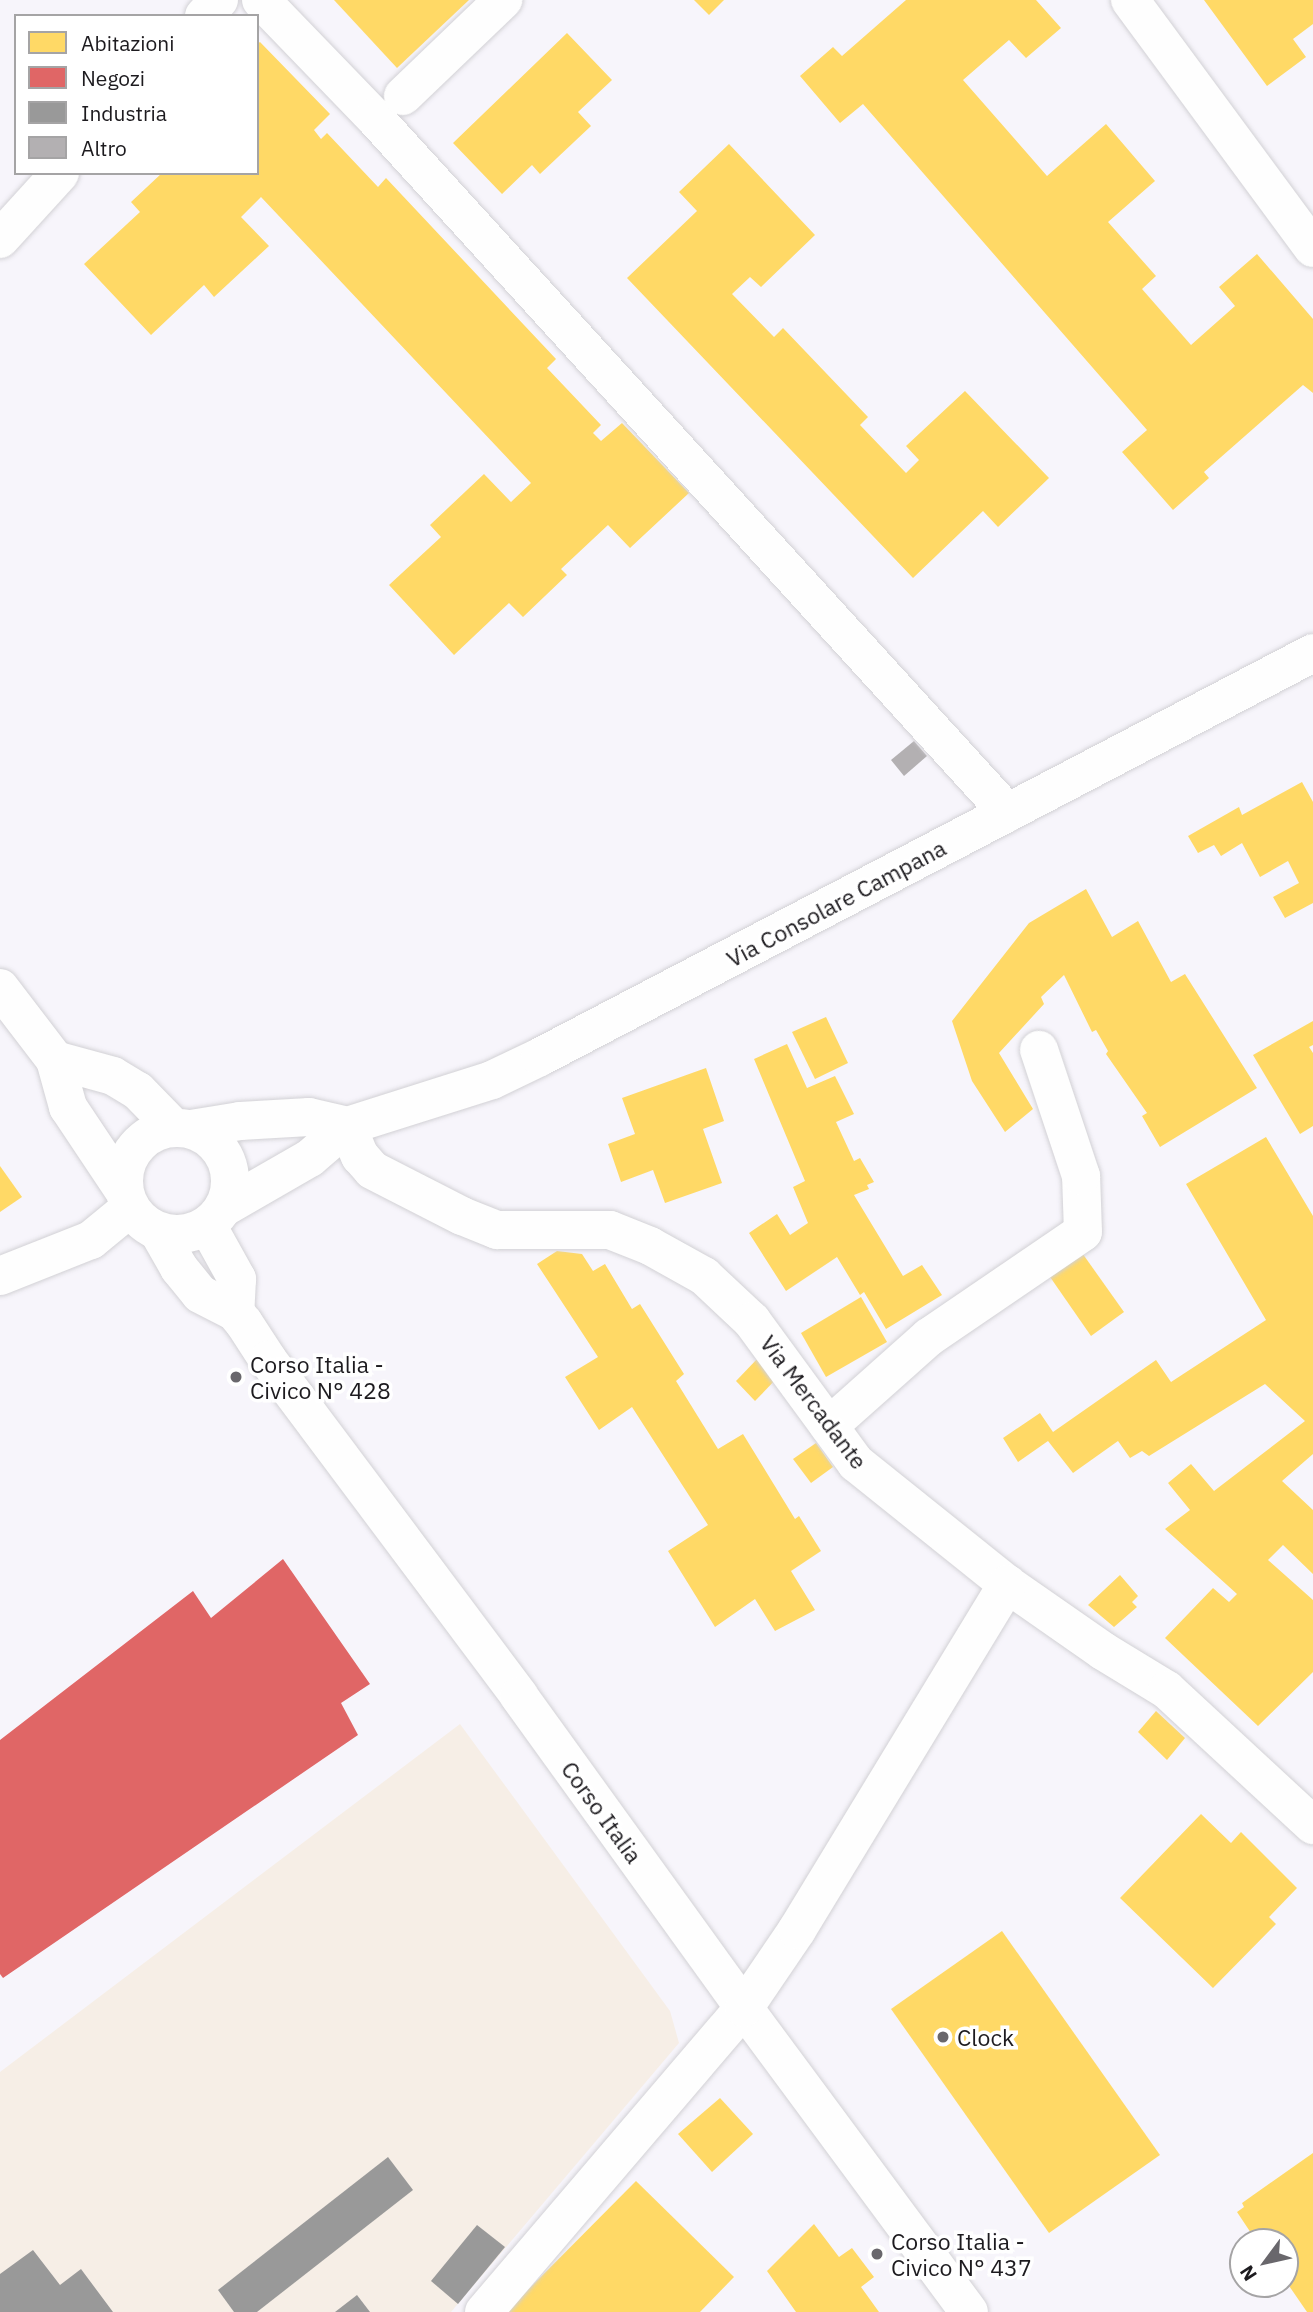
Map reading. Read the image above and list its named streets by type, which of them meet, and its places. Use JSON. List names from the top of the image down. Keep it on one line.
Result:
{"streets":{"street":["Via Consolare Campana","Via Mercadante","Corso Italia"]},"crossings":[["Via Consolare Campana","Via Mercadante"],["Via Consolare Campana","Corso Italia"]],"places":["Corso Italia - Civico N° 428","Clock","Corso Italia - Civico N° 437"],"legend":["Abitazioni","Negozi","Industria","Altro"],"north":"bottom left"}
